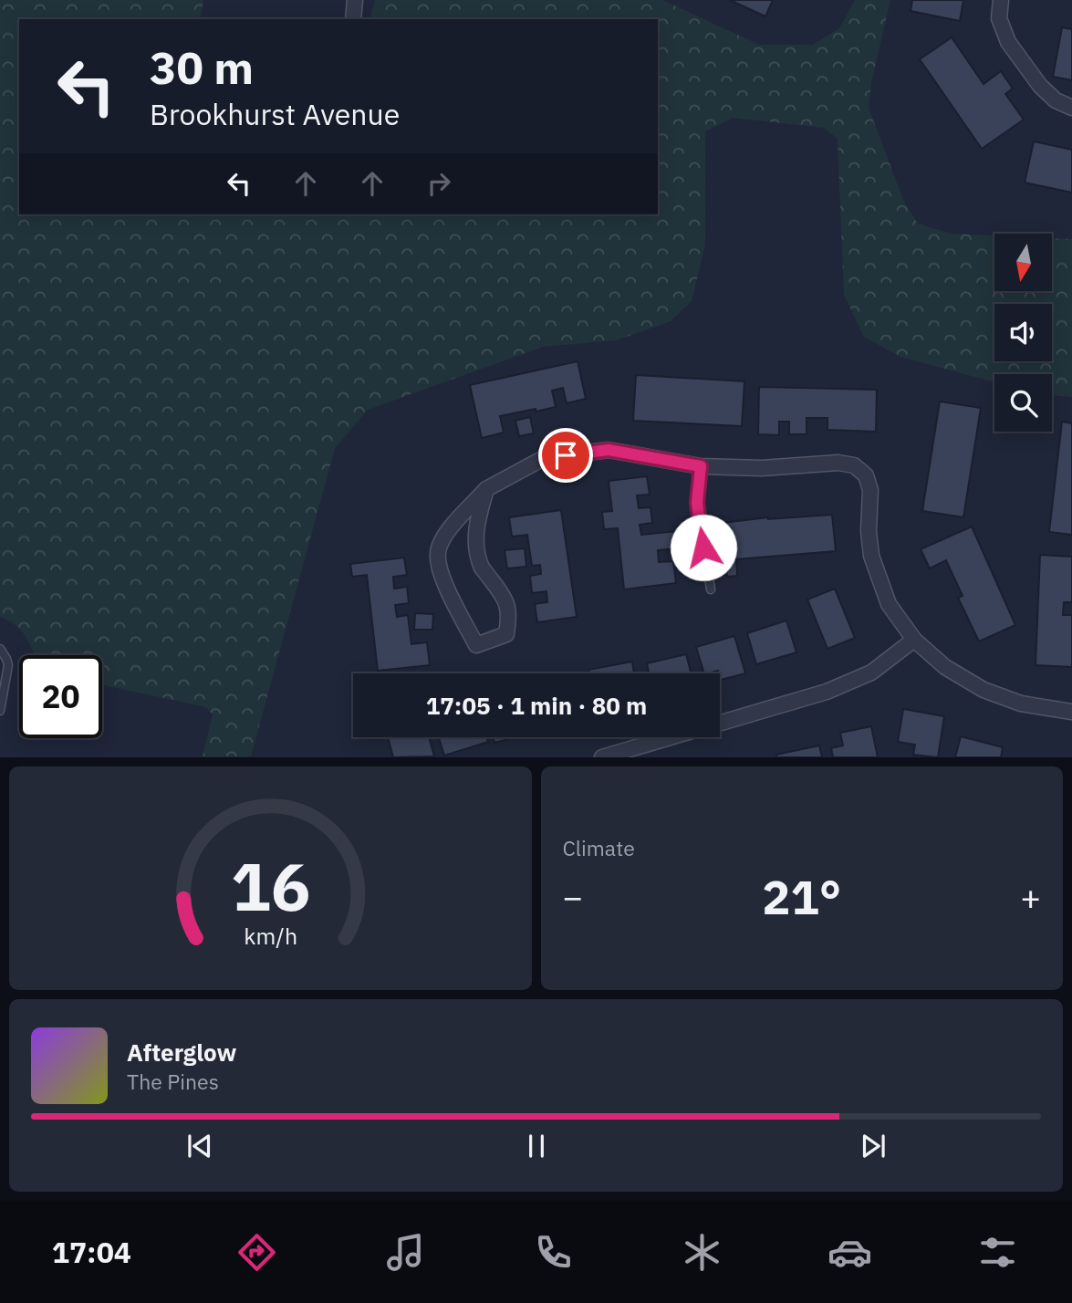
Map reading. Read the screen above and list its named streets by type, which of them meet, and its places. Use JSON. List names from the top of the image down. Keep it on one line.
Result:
{"north":"bottom","page":{"turn":["30 m","Brookhurst Avenue"],"limit":"20","trip":"17:05 · 1 min · 80 m","tile":"Climate","heat":["−","21°","+"],"song":["Afterglow","The Pines"],"tabs":"17:04","gauge":["16","km/h"]}}
